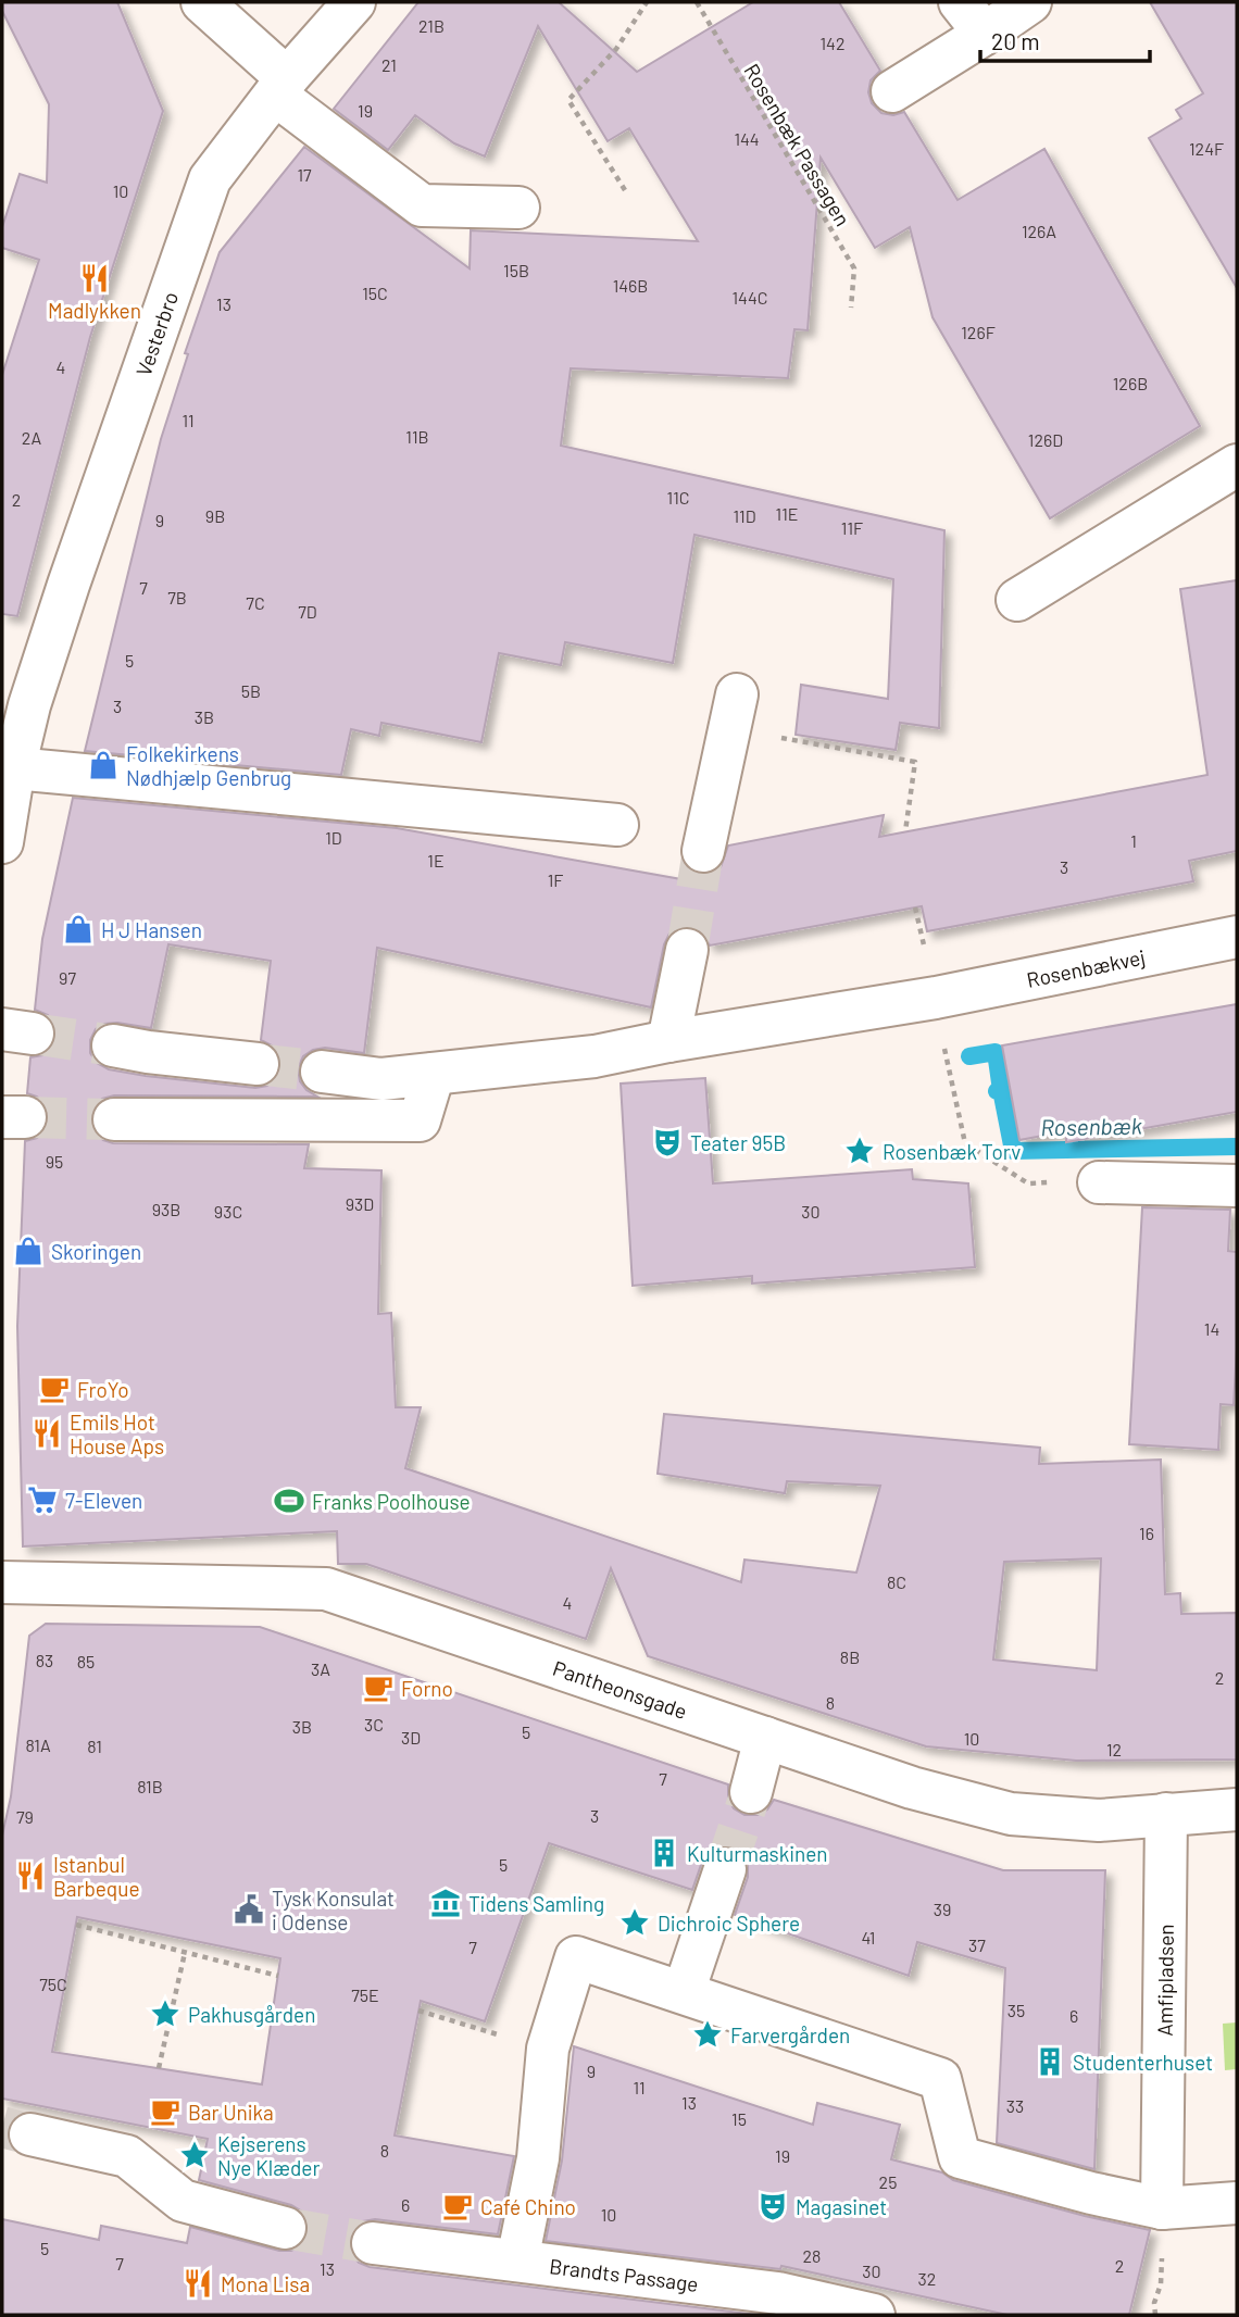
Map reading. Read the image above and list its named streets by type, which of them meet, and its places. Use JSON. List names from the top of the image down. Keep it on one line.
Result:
{"streets":{"street":["Vesterbro","Rosenbækvej","Pantheonsgade","Amfipladsen","Brandts Passage"],"path":["Rosenbæk Passagen"]},"crossings":[["Pantheonsgade","Amfipladsen"]],"water":["Rosenbæk"],"places":{"restaurant":["Madlykken","Emils Hot House Aps","Istanbul Barbeque","Mona Lisa"],"shop":["Folkekirkens Nødhjælp Genbrug","H J Hansen","Skoringen"],"theatre":["Teater 95B","Magasinet"],"place":["Rosenbæk Torv","Dichroic Sphere","Pakhusgården","Farvergården","Kejserens Nye Klæder"],"cafe":["FroYo","Forno","Bar Unika","Café Chino"],"supermarket":["7-Eleven"],"sports":["Franks Poolhouse"],"building":["Kulturmaskinen","Studenterhuset"],"museum":["Tidens Samling"],"public building":["Tysk Konsulat i Odense"]},"house_numbers":["21B","142","21","19","144","124F","17","10","126A","15B","146B","15C","144C","13","126F","4","126B","11","11B","2A","126D","11C","2","11E","9B","11D","9","11F","7","7B","7C","7D","5","5B","3","3B","1D","1","1E","3","1F","97","95","93D","93B","93C","30","14","16","8C","4","8B","83","85","3A","2","8","3C","3B","5","3D","10","81A","81","12","7","81B","3","79","5","39","41","37","7","75C","75E","35","6","9","11","13","33","15","8","19","25","6","10","5","28","7","2","13","30","32"],"scale_bar":"20 m"}
